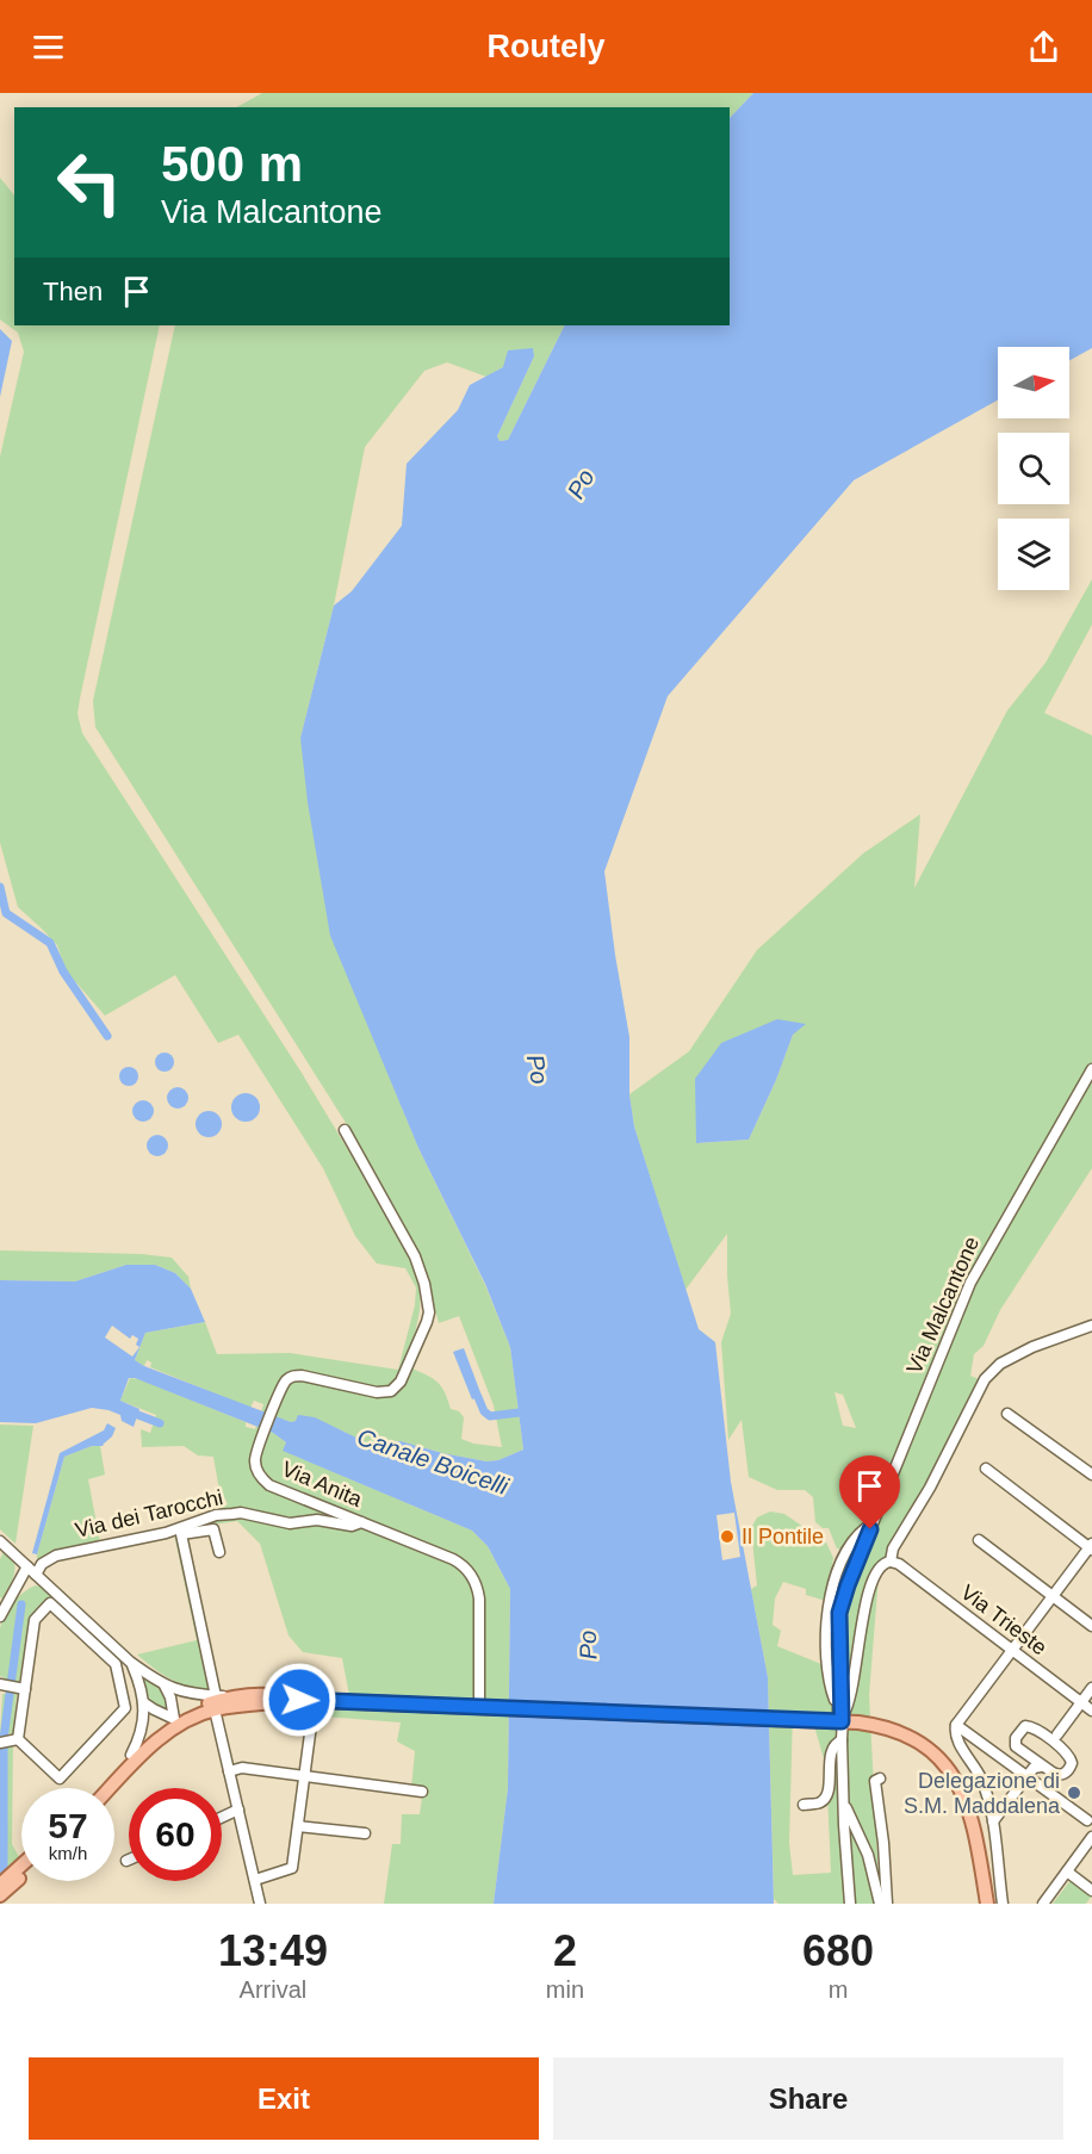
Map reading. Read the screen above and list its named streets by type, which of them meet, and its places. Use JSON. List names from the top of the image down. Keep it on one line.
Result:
{"streets":{"street":["Via Malcantone","Via Anita","Via dei Tarocchi","Via Trieste"]},"crossings":[["Via Anita","Via dei Tarocchi"]],"water":["Po","Canale Boicelli"],"places":["Il Pontile","Delegazione di S.M. Maddalena"],"north":"right","page":{"header":"Routely","turn":["500 m","Via Malcantone"],"then":"Then","speed":"57 km/h","limit":"60","eta":["13:49","Arrival","2","min","680","m"],"buttons":["Exit","Share"]}}
